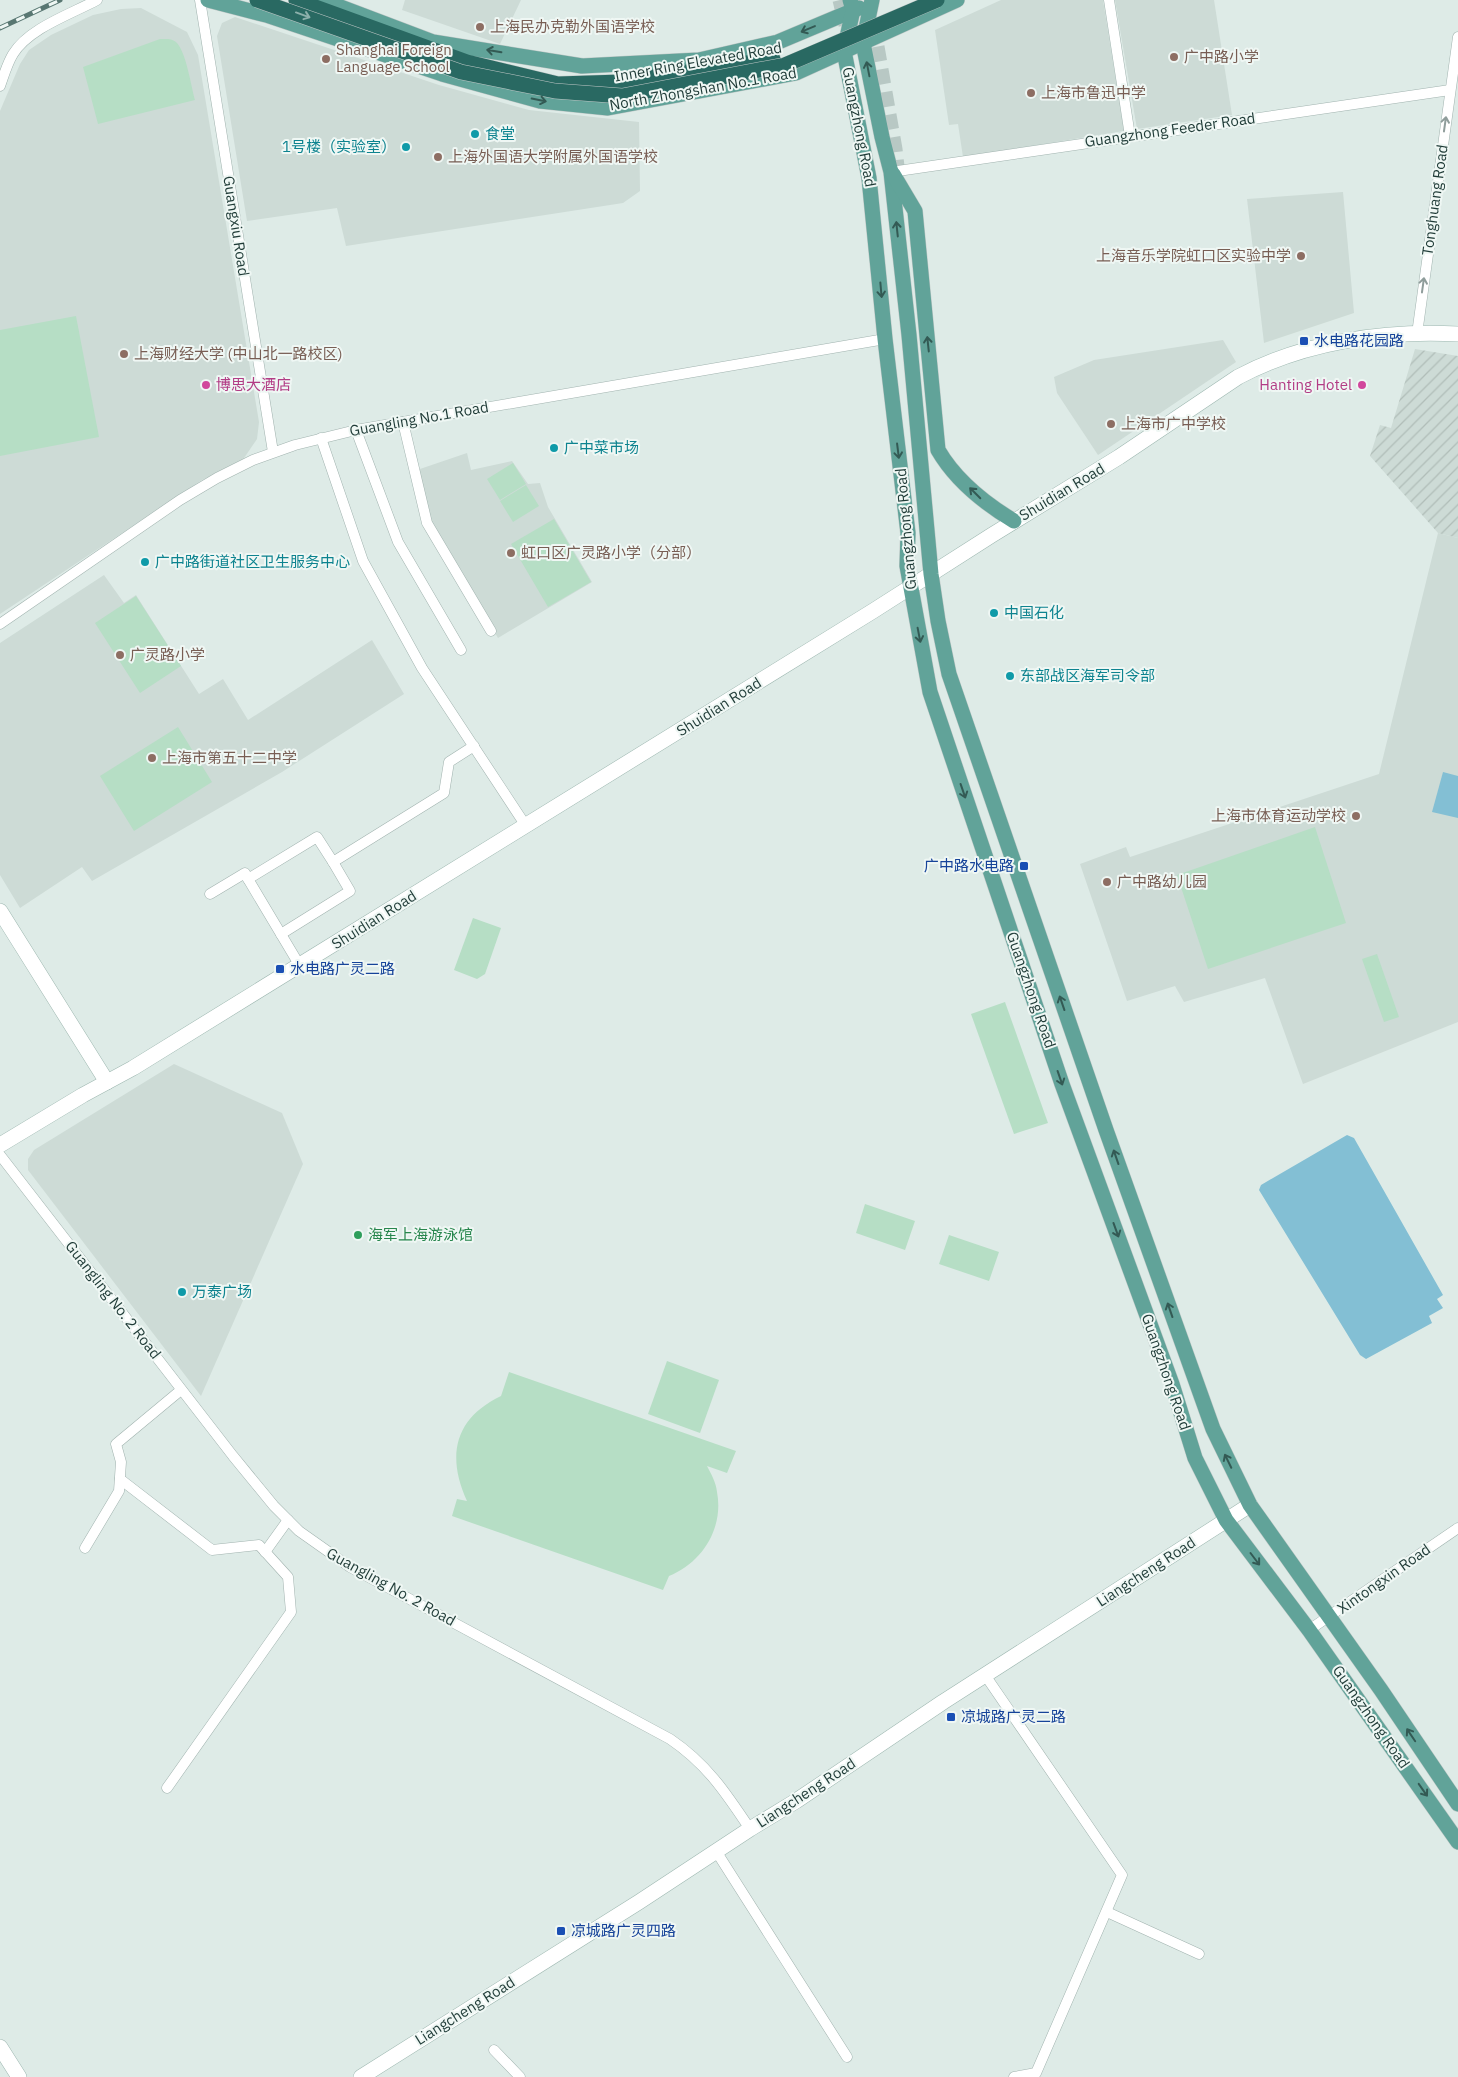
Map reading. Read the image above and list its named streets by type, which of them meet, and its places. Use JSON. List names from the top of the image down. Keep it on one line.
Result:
{"streets":{"highway":["Inner Ring Elevated Road"],"main road":["North Zhongshan No.1 Road","Guangzhong Road","Shuidian Road","Liangcheng Road"],"street":["Guangzhong Feeder Road","Tonghuang Road","Guangxiu Road","Guangling No.1 Road","Guangling No. 2 Road","Xintongxin Road"]},"crossings":[["North Zhongshan No.1 Road","Guangzhong Road"],["Guangzhong Road","Guangzhong Feeder Road"],["Guangzhong Road","Guangling No.1 Road"],["Guangzhong Road","Shuidian Road"],["Guangzhong Road","Liangcheng Road"],["Guangzhong Road","Xintongxin Road"],["Guangzhong Feeder Road","Tonghuang Road"],["Tonghuang Road","Shuidian Road"],["Guangxiu Road","Guangling No.1 Road"],["Guangling No. 2 Road","Liangcheng Road"]],"one_way":["Tonghuang Road"],"places":{"other":["上海民办克勒外国语学校","广中路小学","Shanghai Foreign Language School","上海市鲁迅中学","食堂","1号楼（实验室）","上海外国语大学附属外国语学校","上海音乐学院虹口区实验中学","上海财经大学 (中山北一路校区)","博思大酒店","Hanting Hotel","上海市广中学校","广中菜市场","虹口区广灵路小学（分部）","广中路街道社区卫生服务中心","中国石化","广灵路小学","东部战区海军司令部","上海市第五十二中学","上海市体育运动学校","广中路幼儿园","海军上海游泳馆","万泰广场"],"transit":["水电路花园路","广中路水电路","水电路广灵二路","凉城路广灵二路","凉城路广灵四路"]}}
